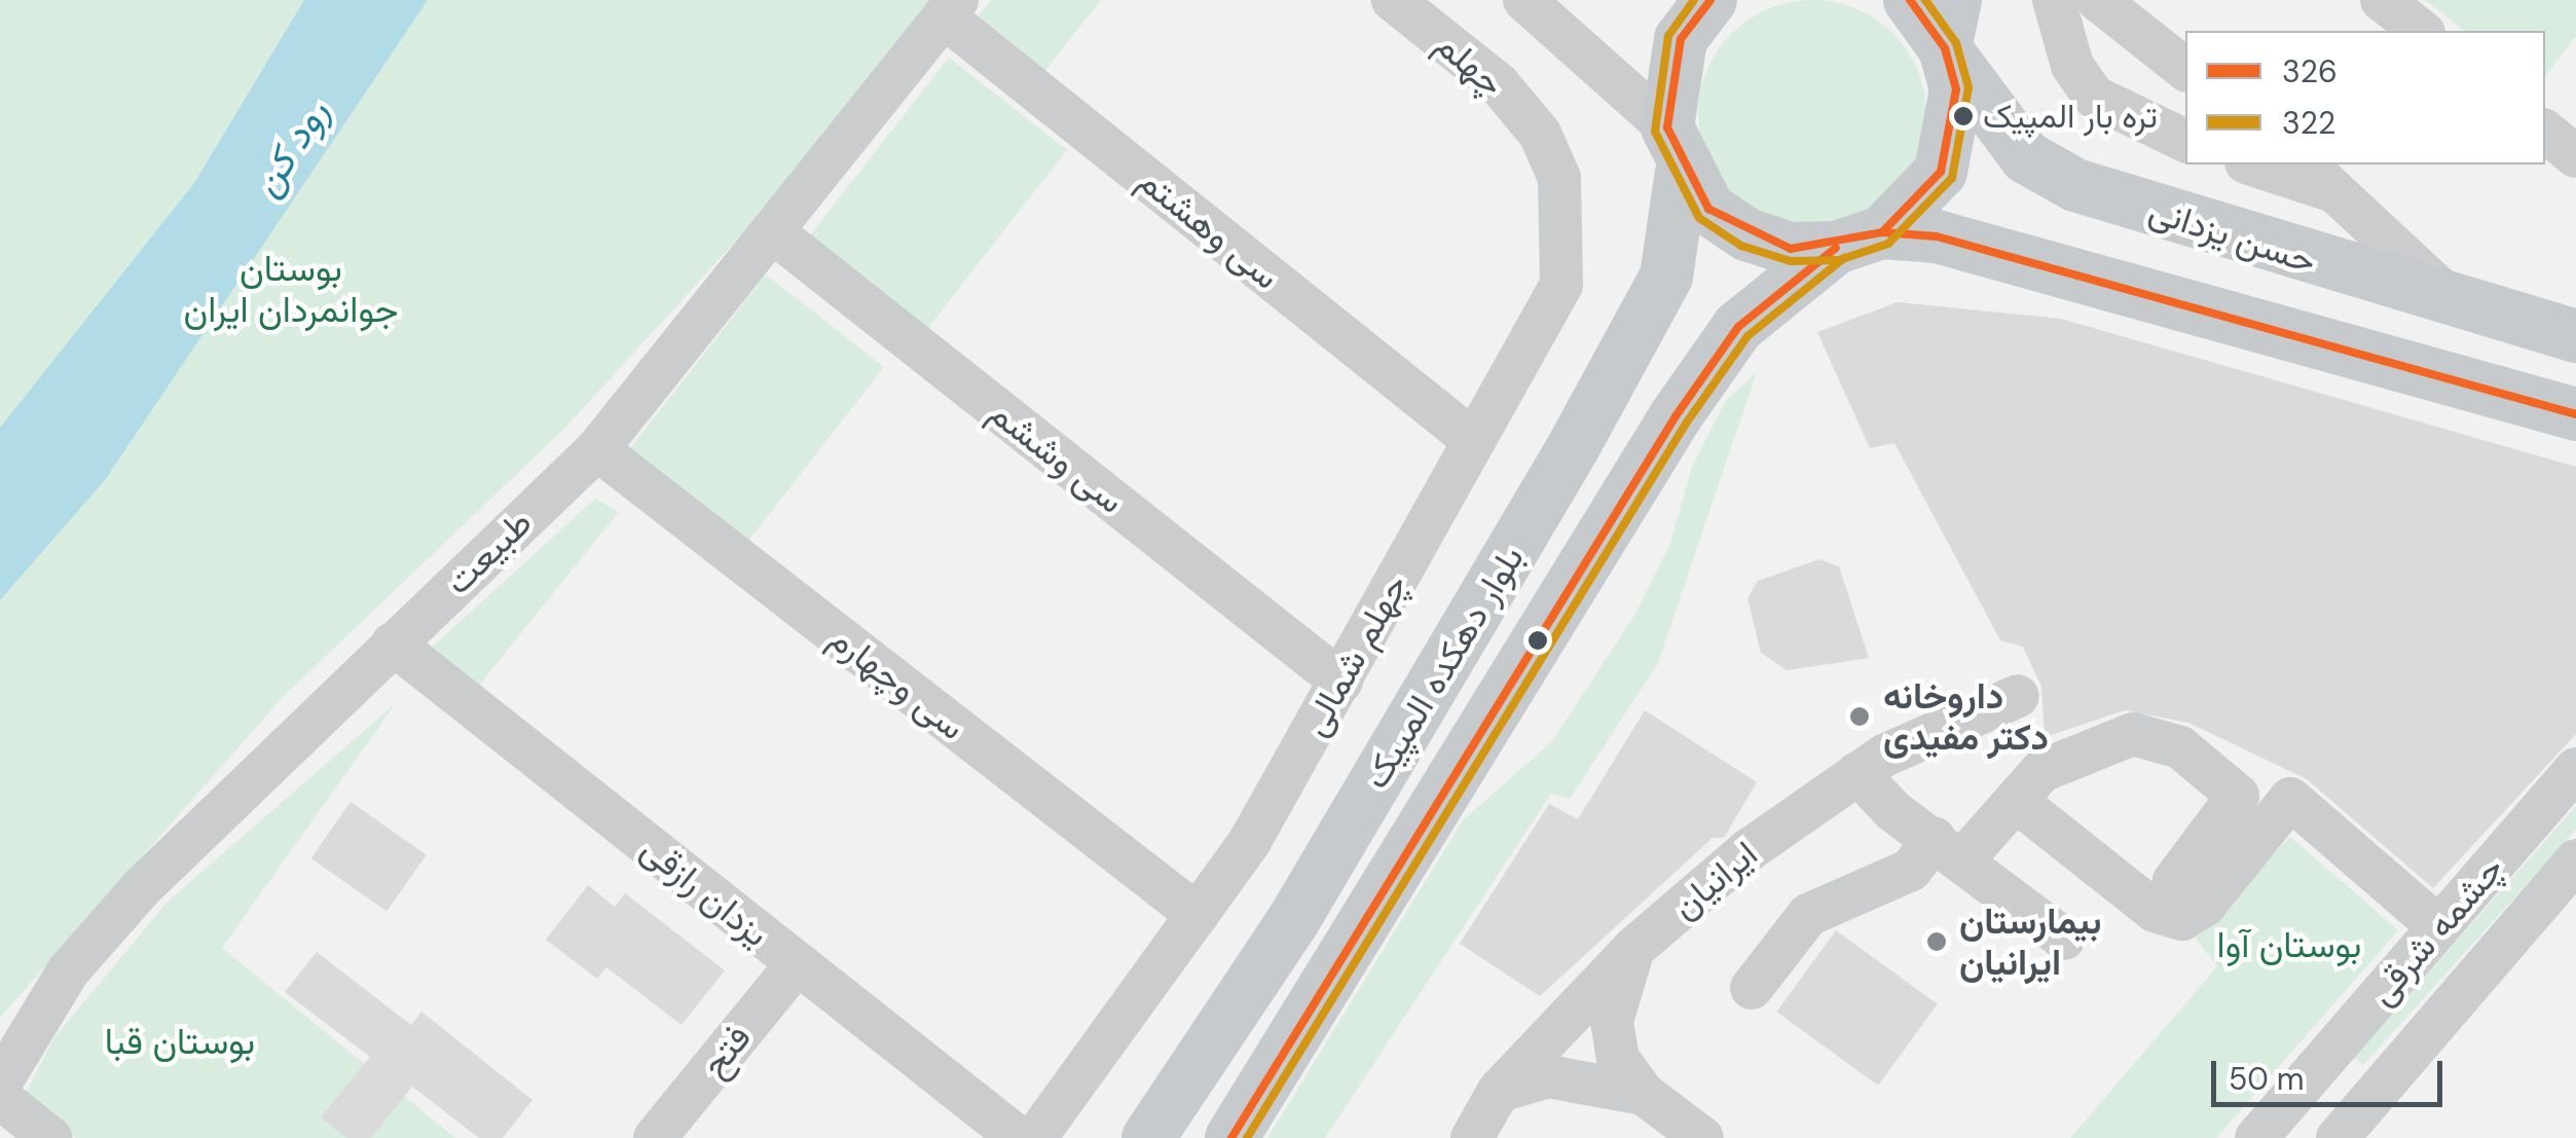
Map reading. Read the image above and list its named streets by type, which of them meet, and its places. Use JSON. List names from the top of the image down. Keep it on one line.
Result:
{"streets":{"main road":["حسن یزدانی","بلوار دهکده المپیک"],"street":["چهلم","سی وهشتم","سی وششم","طبیعت","چهلم شمالی","سی وچهارم","ایرانیان","یزدان رازقی","چشمه شرقی","فتح"]},"crossings":[["چهلم","چهلم شمالی"],["سی وهشتم","طبیعت"],["سی وهشتم","چهلم شمالی"],["حسن یزدانی","بلوار دهکده المپیک"],["سی وششم","طبیعت"],["سی وششم","چهلم شمالی"],["طبیعت","سی وچهارم"],["طبیعت","یزدان رازقی"],["چهلم شمالی","سی وچهارم"],["یزدان رازقی","فتح"]],"water":["رود کن"],"parks":["بوستان جوانمردان ایران","بوستان آوا","بوستان قبا"],"places":["تره بار المپیک","داروخانه دکتر مفیدی","بیمارستان ایرانیان"],"lines":["transit line 326","transit line 322"],"legend":["326","322"],"scale_bar":"50 m"}
